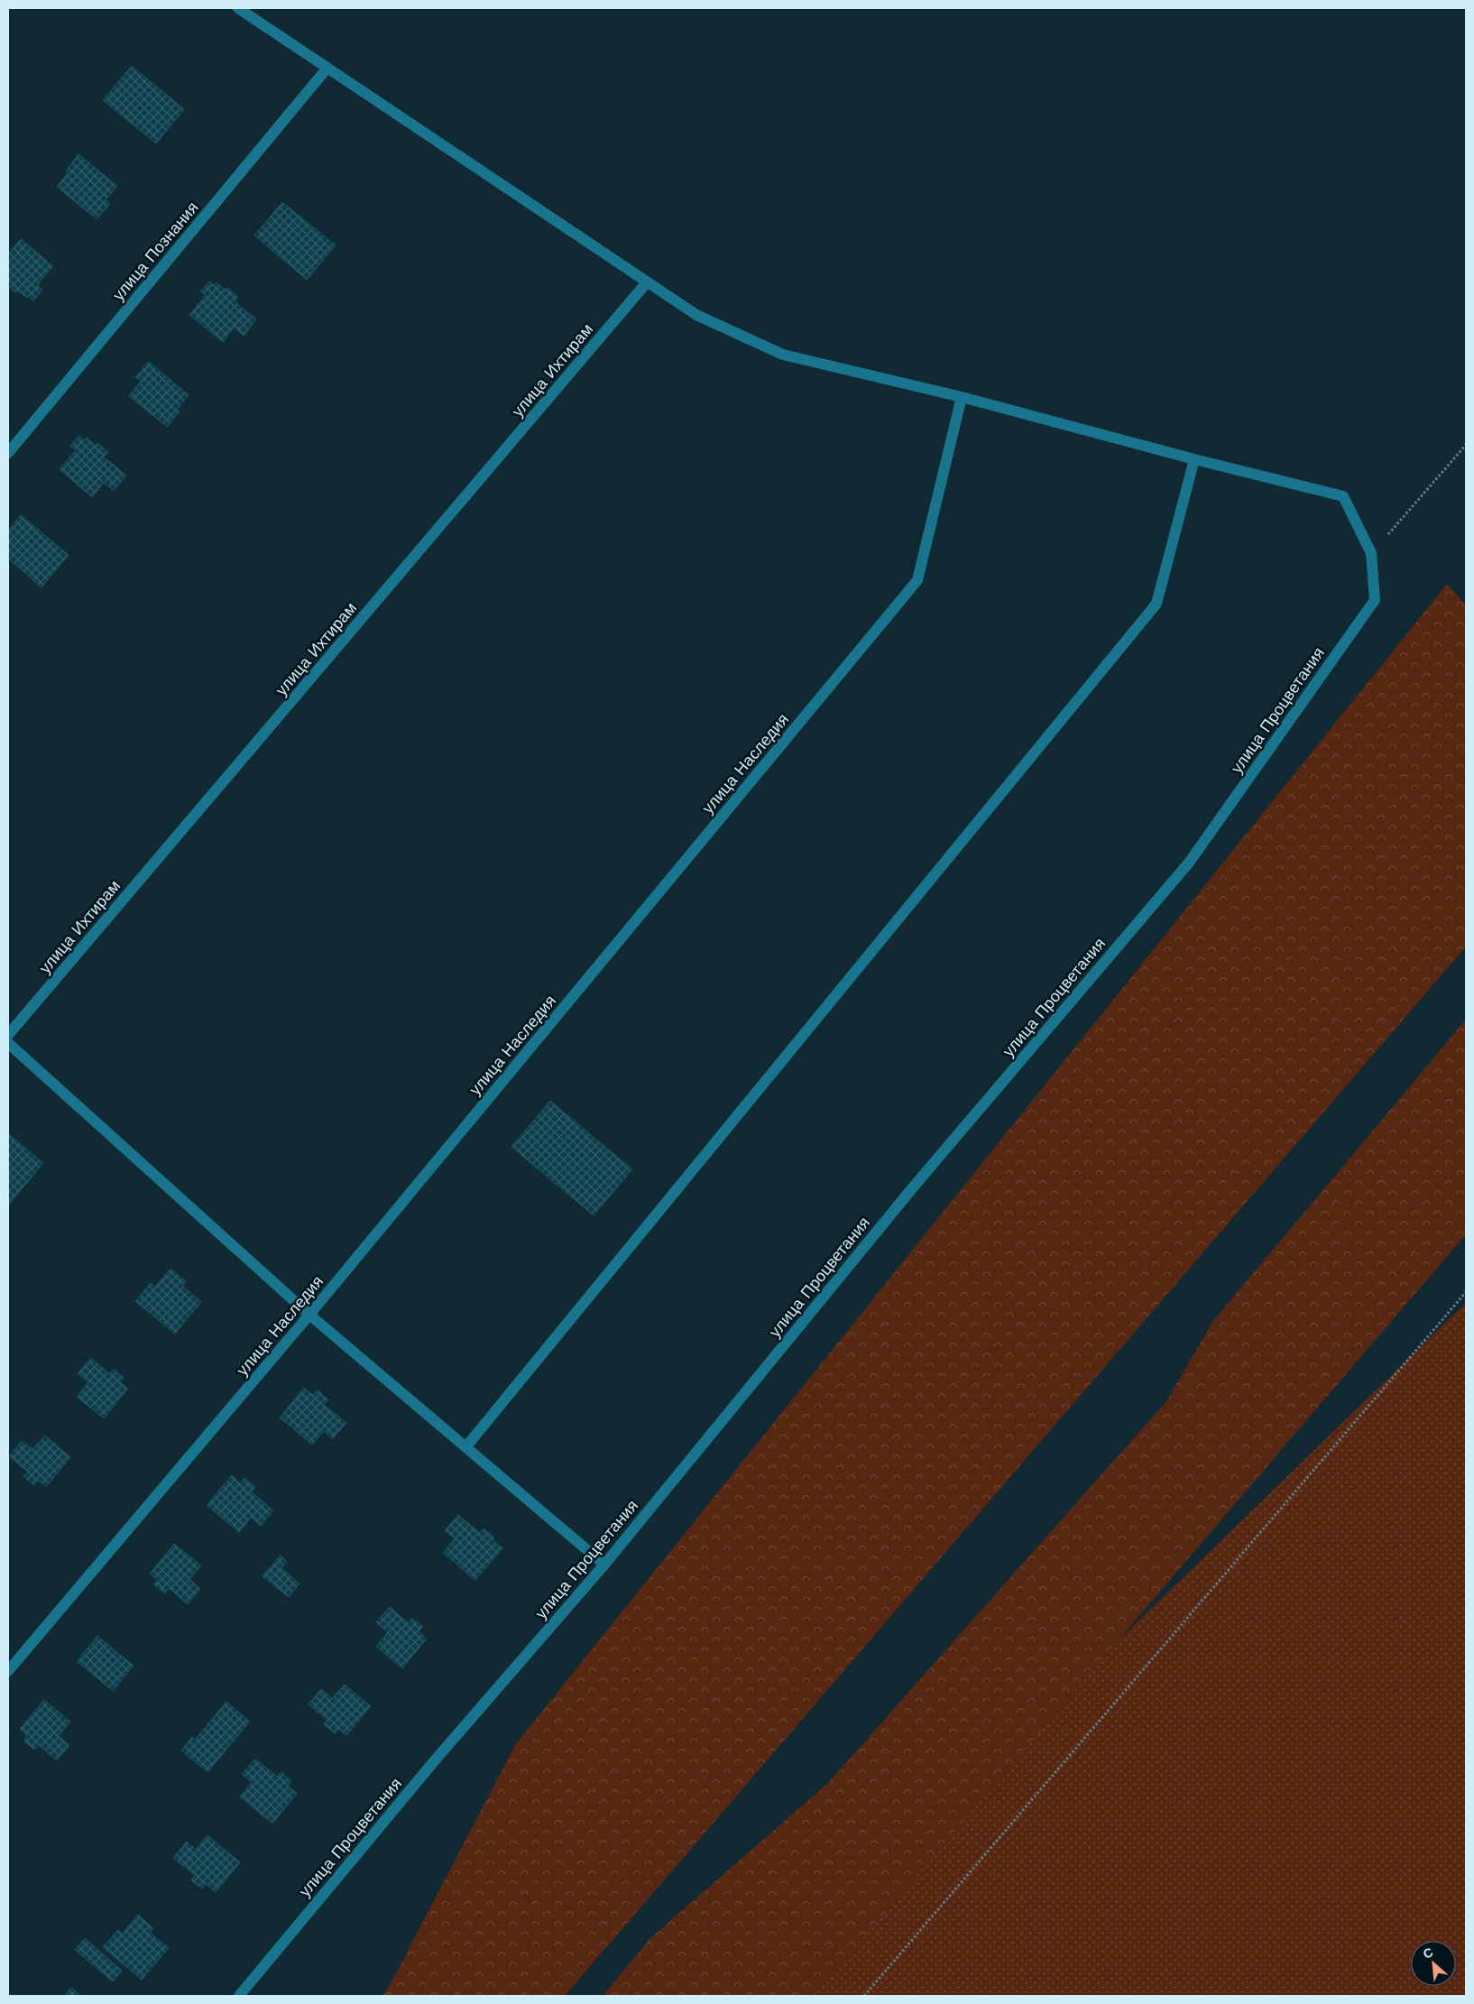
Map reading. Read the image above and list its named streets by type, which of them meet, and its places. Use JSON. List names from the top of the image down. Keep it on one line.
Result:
{"streets":{"street":["улица Познания","улица Ихтирам","улица Процветания","улица Наследия"]},"north":"top left"}
